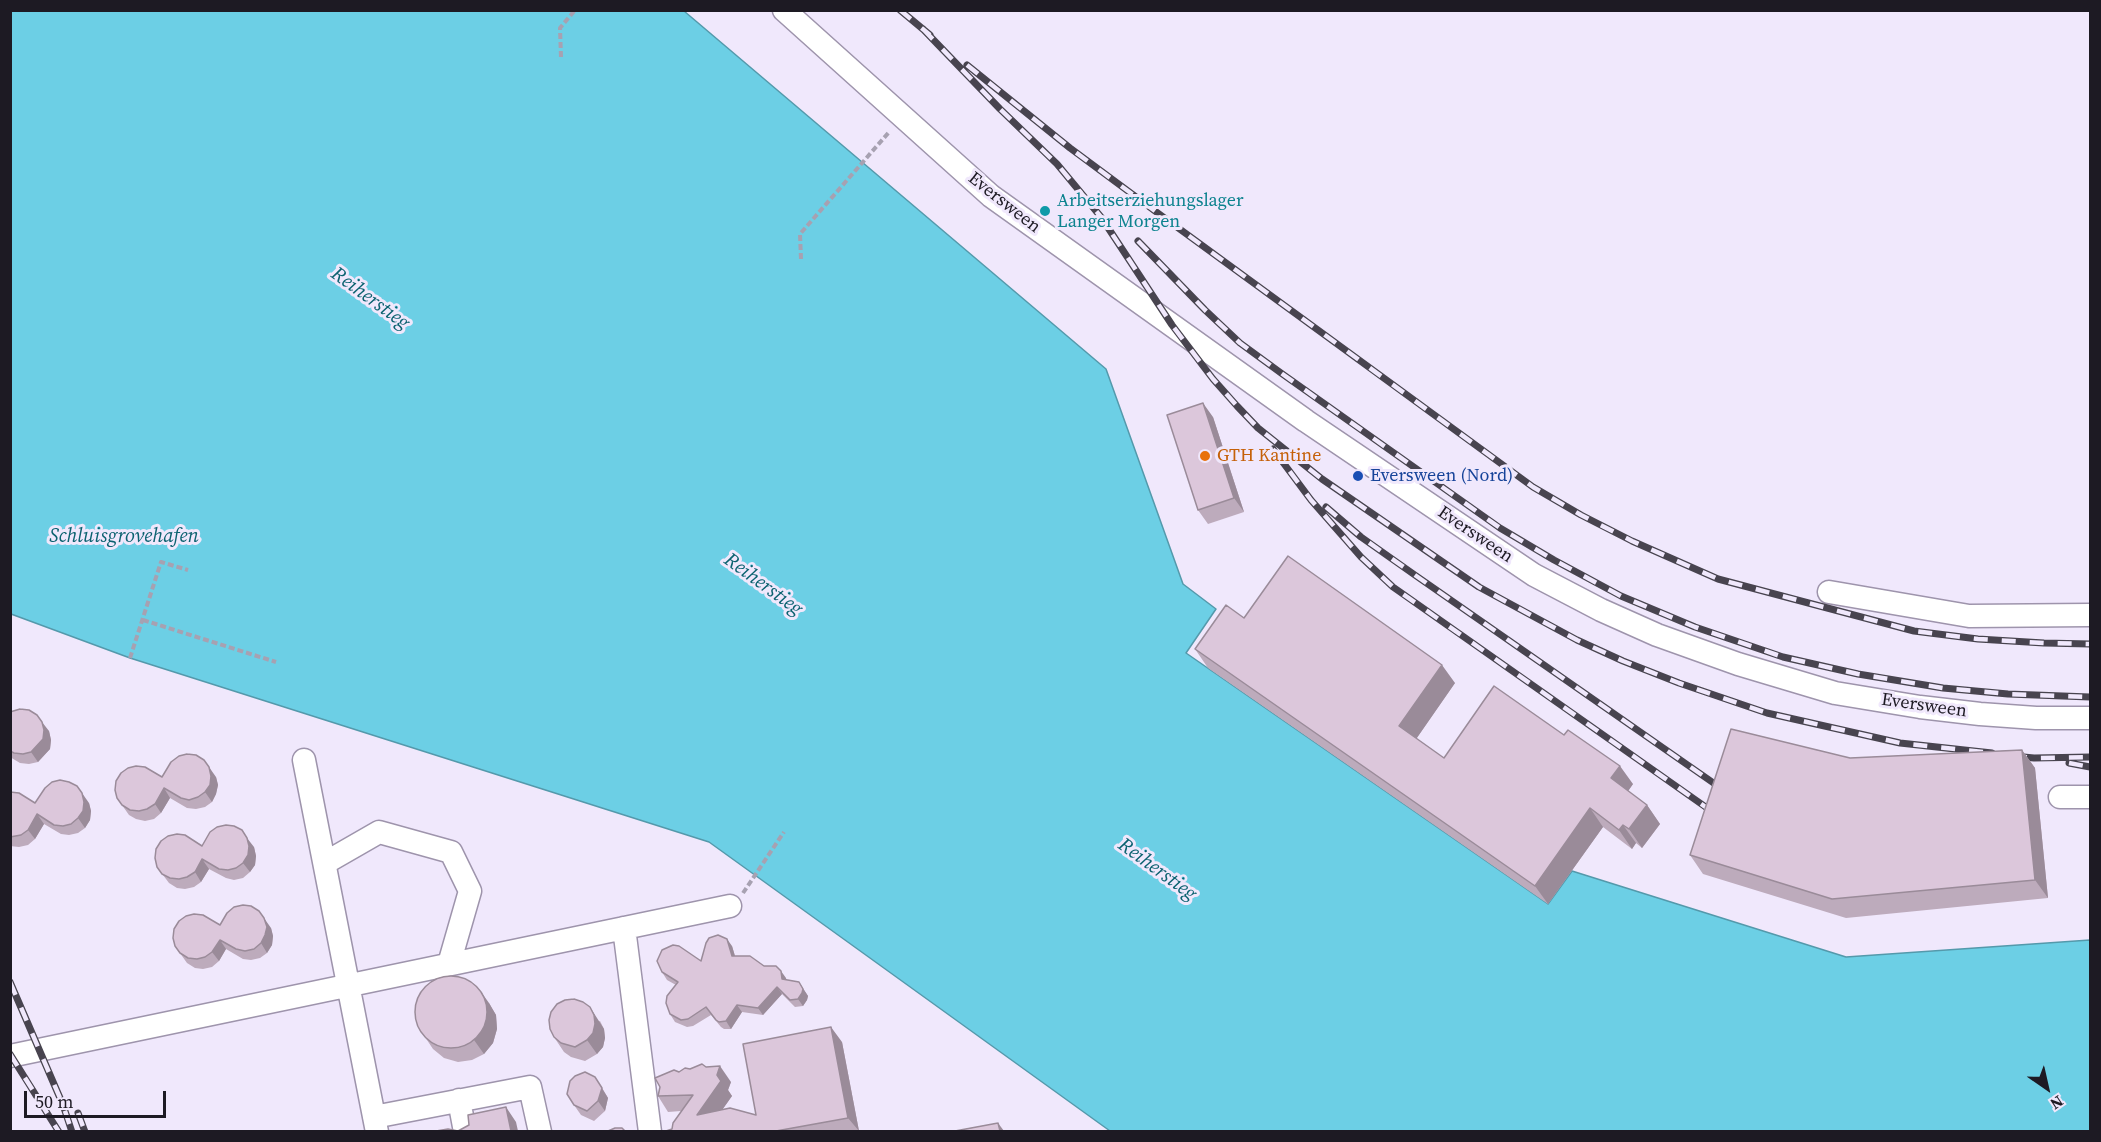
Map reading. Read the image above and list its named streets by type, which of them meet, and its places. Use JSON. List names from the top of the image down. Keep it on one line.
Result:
{"streets":{"street":["Eversween"]},"water":["Reiherstieg","Schluisgrovehafen"],"places":["Arbeitserziehungslager Langer Morgen","GTH Kantine","Eversween (Nord)"],"scale_bar":"50 m","north":"bottom right"}
